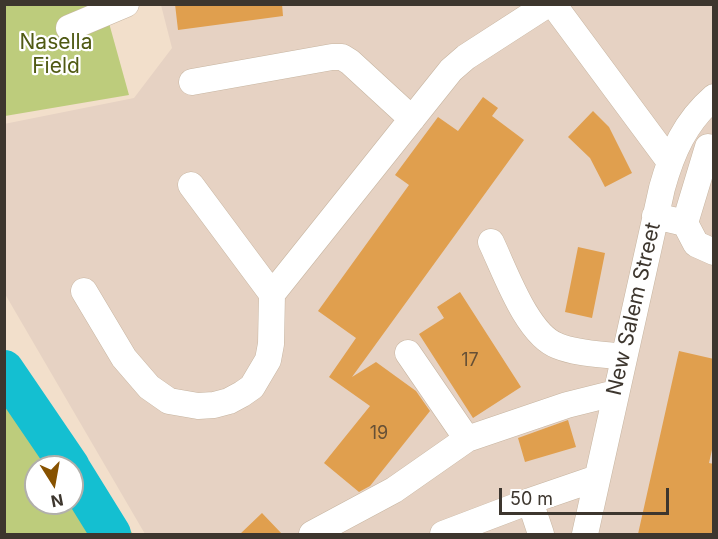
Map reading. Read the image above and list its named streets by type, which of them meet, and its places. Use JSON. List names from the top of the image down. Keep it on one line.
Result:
{"streets":{"street":["New Salem Street"]},"parks":["Nasella Field"],"house_numbers":["17","19"],"scale_bar":"50 m","north":"bottom"}
